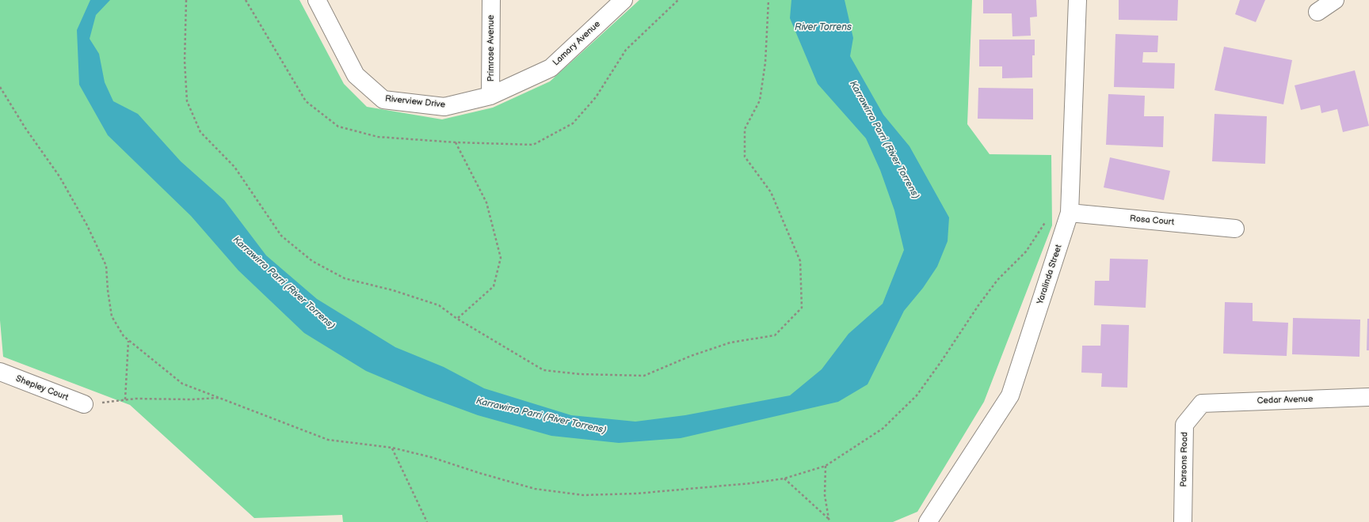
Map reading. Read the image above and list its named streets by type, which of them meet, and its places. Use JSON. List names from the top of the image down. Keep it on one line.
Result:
{"streets":{"street":["Lamary Avenue","Primrose Avenue","Riverview Drive","Rosa Court","Yaralinda Street","Shepley Court","Cedar Avenue","Parsons Road"]},"crossings":[["Lamary Avenue","Primrose Avenue"],["Lamary Avenue","Riverview Drive"],["Primrose Avenue","Riverview Drive"],["Rosa Court","Yaralinda Street"],["Cedar Avenue","Parsons Road"]],"water":["River Torrens","Karrawirra Parri (River Torrens)"]}
